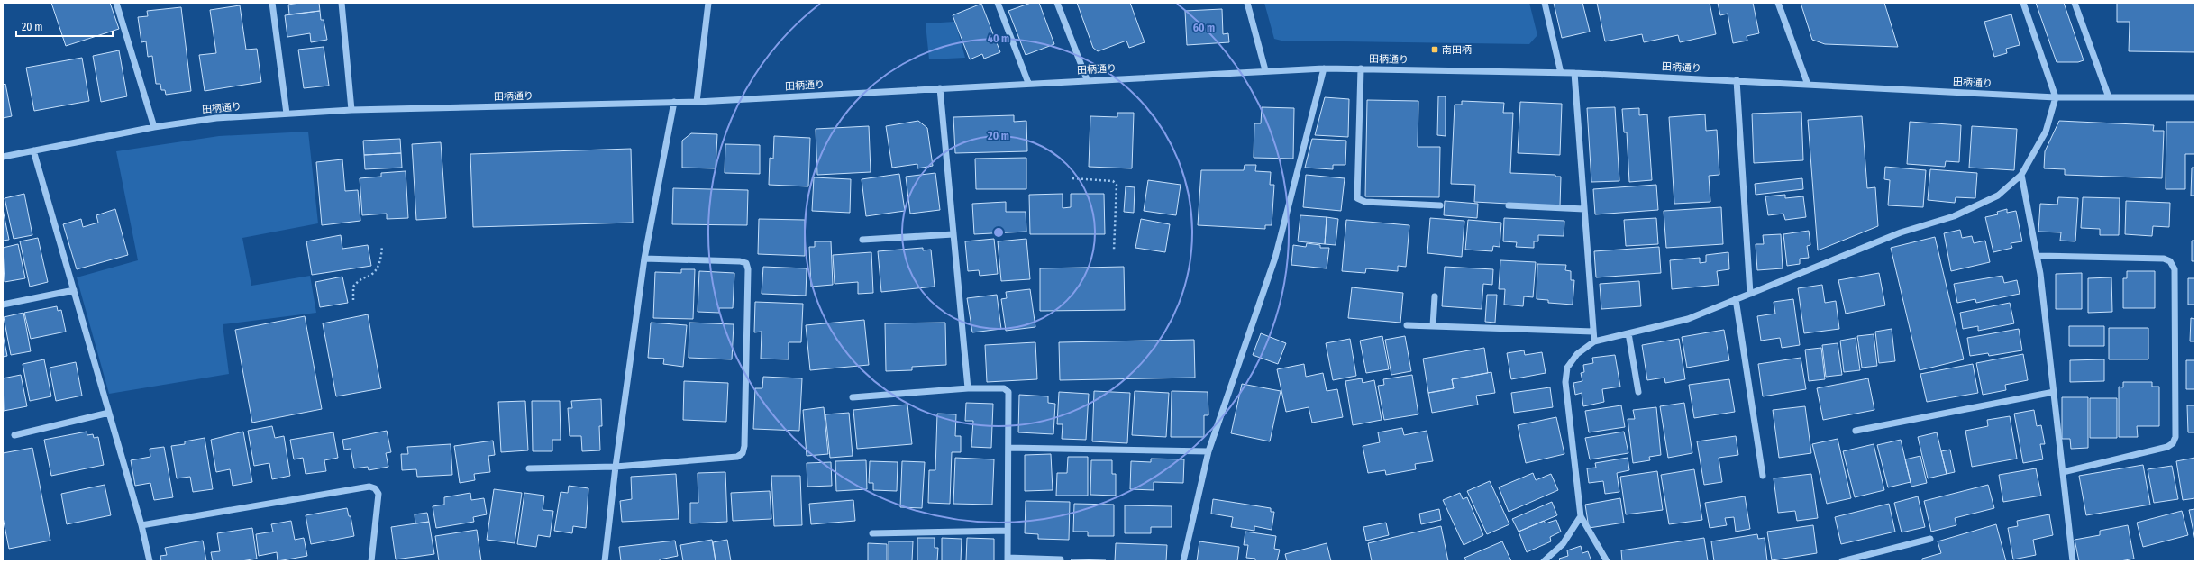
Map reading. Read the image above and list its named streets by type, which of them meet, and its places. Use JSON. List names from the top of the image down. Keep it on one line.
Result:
{"streets":{"street":["田柄通り"]},"places":{"transit":["南田柄"]},"scale_bar":"20 m","rings":["60 m","40 m","20 m"]}
